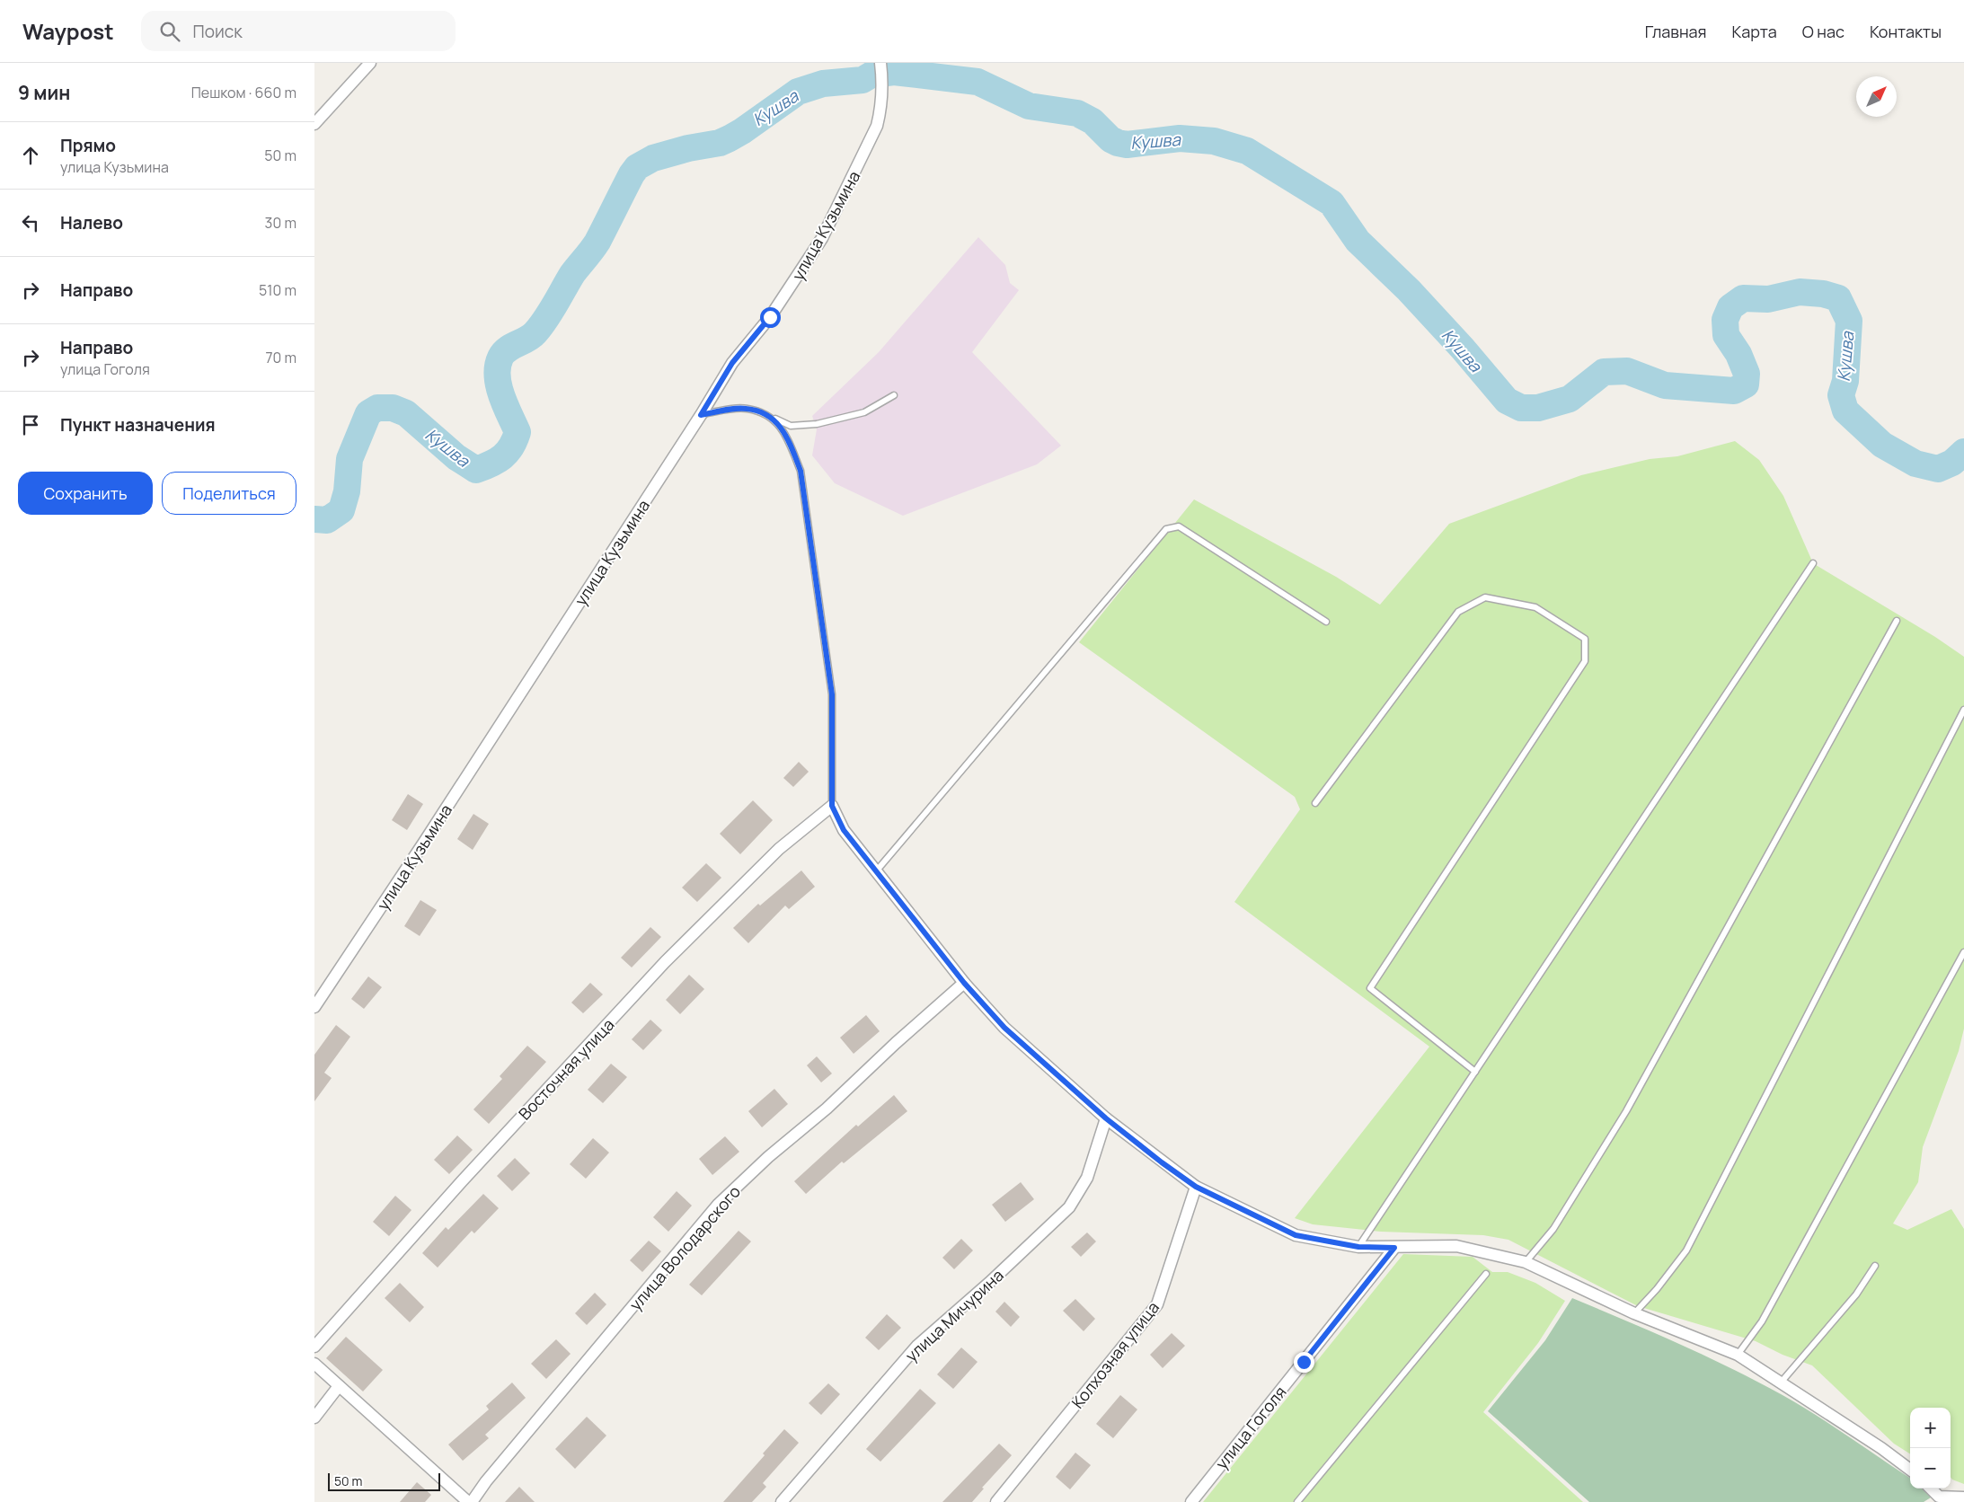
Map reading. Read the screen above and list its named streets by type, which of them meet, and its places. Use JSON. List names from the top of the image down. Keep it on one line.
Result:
{"streets":{"street":["улица Кузьмина","Восточная улица","улица Володарского","улица Мичурина","Колхозная улица","улица Гоголя"]},"water":["Кушва"],"scale_bar":"50 m","north":"top right","page":{"header":"Waypost","search":"Поиск","nav":["Главная","Карта","О нас","Контакты"],"heading":["9 мин","Пешком · 660 m"],"list":[["Прямо","улица Кузьмина","50 m"],["Налево","30 m"],["Направо","510 m"],["Направо","улица Гоголя","70 m"],"Пункт назначения"],"buttons":["Сохранить","Поделиться"],"map_buttons":["+","−"],"scale":"50 m"}}
